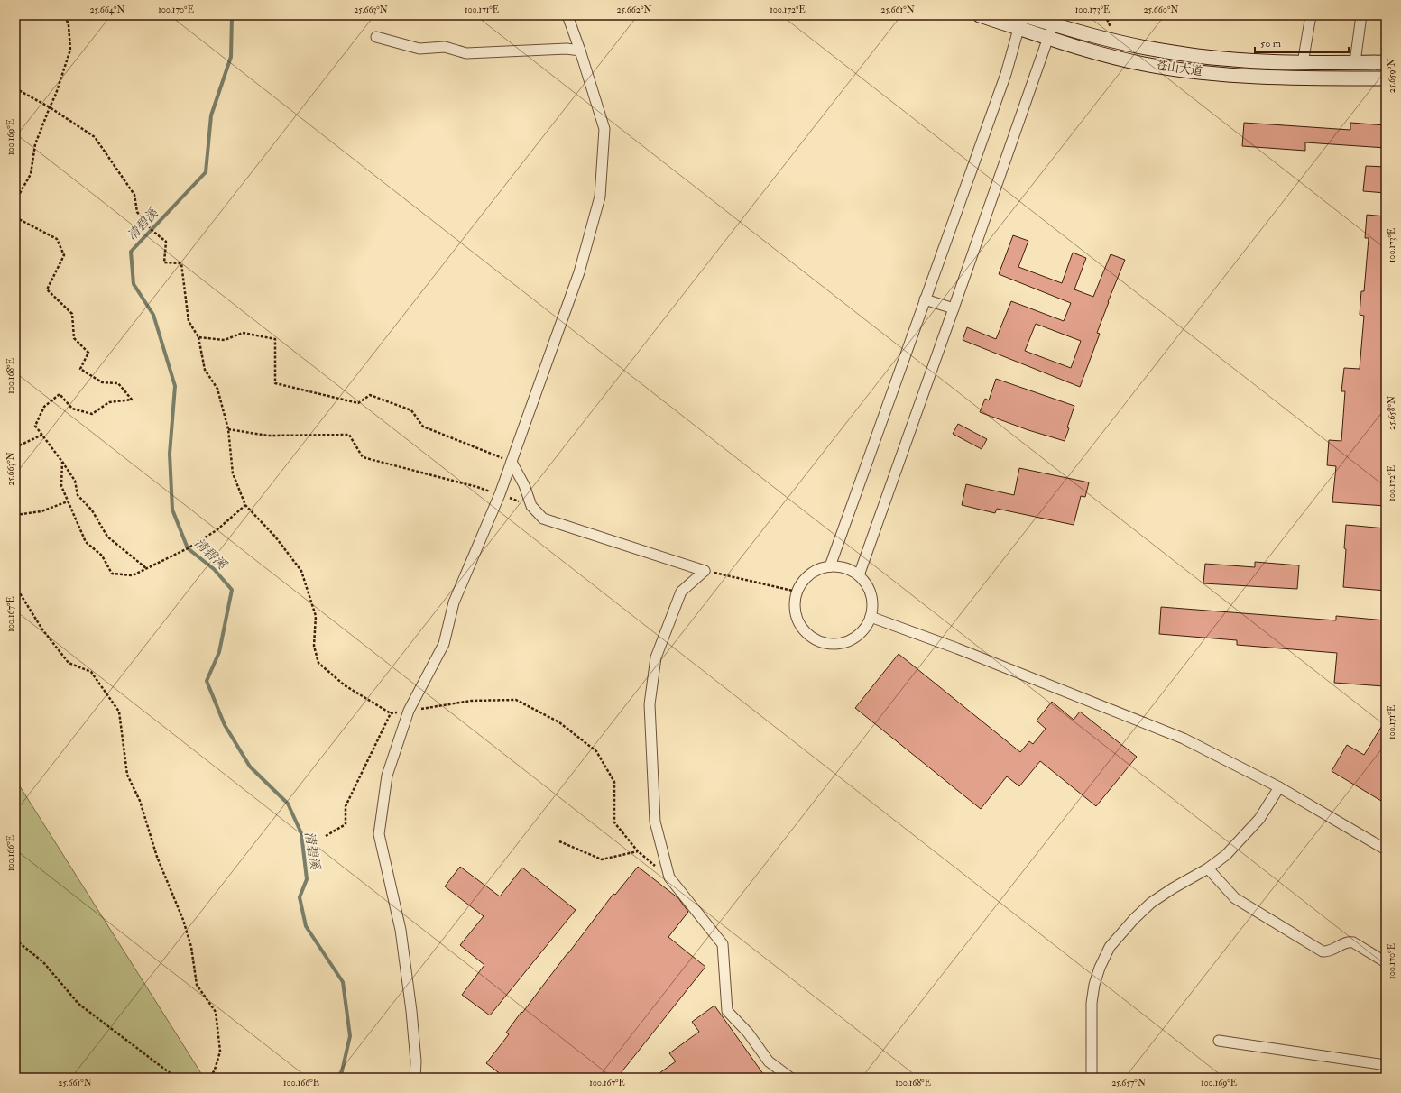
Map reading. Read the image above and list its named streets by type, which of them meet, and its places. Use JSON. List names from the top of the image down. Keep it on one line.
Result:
{"streets":{"main road":["苍山大道"]},"water":["清碧溪"],"scale_bar":"50 m","coordinates":["25.664°N","100.170°E","25.663°N","100.171°E","25.662°N","100.172°E","25.661°N","100.173°E","25.660°N","25.659°N","100.169°E","100.168°E","25.658°N","100.167°E","100.166°E","25.657°N"]}
